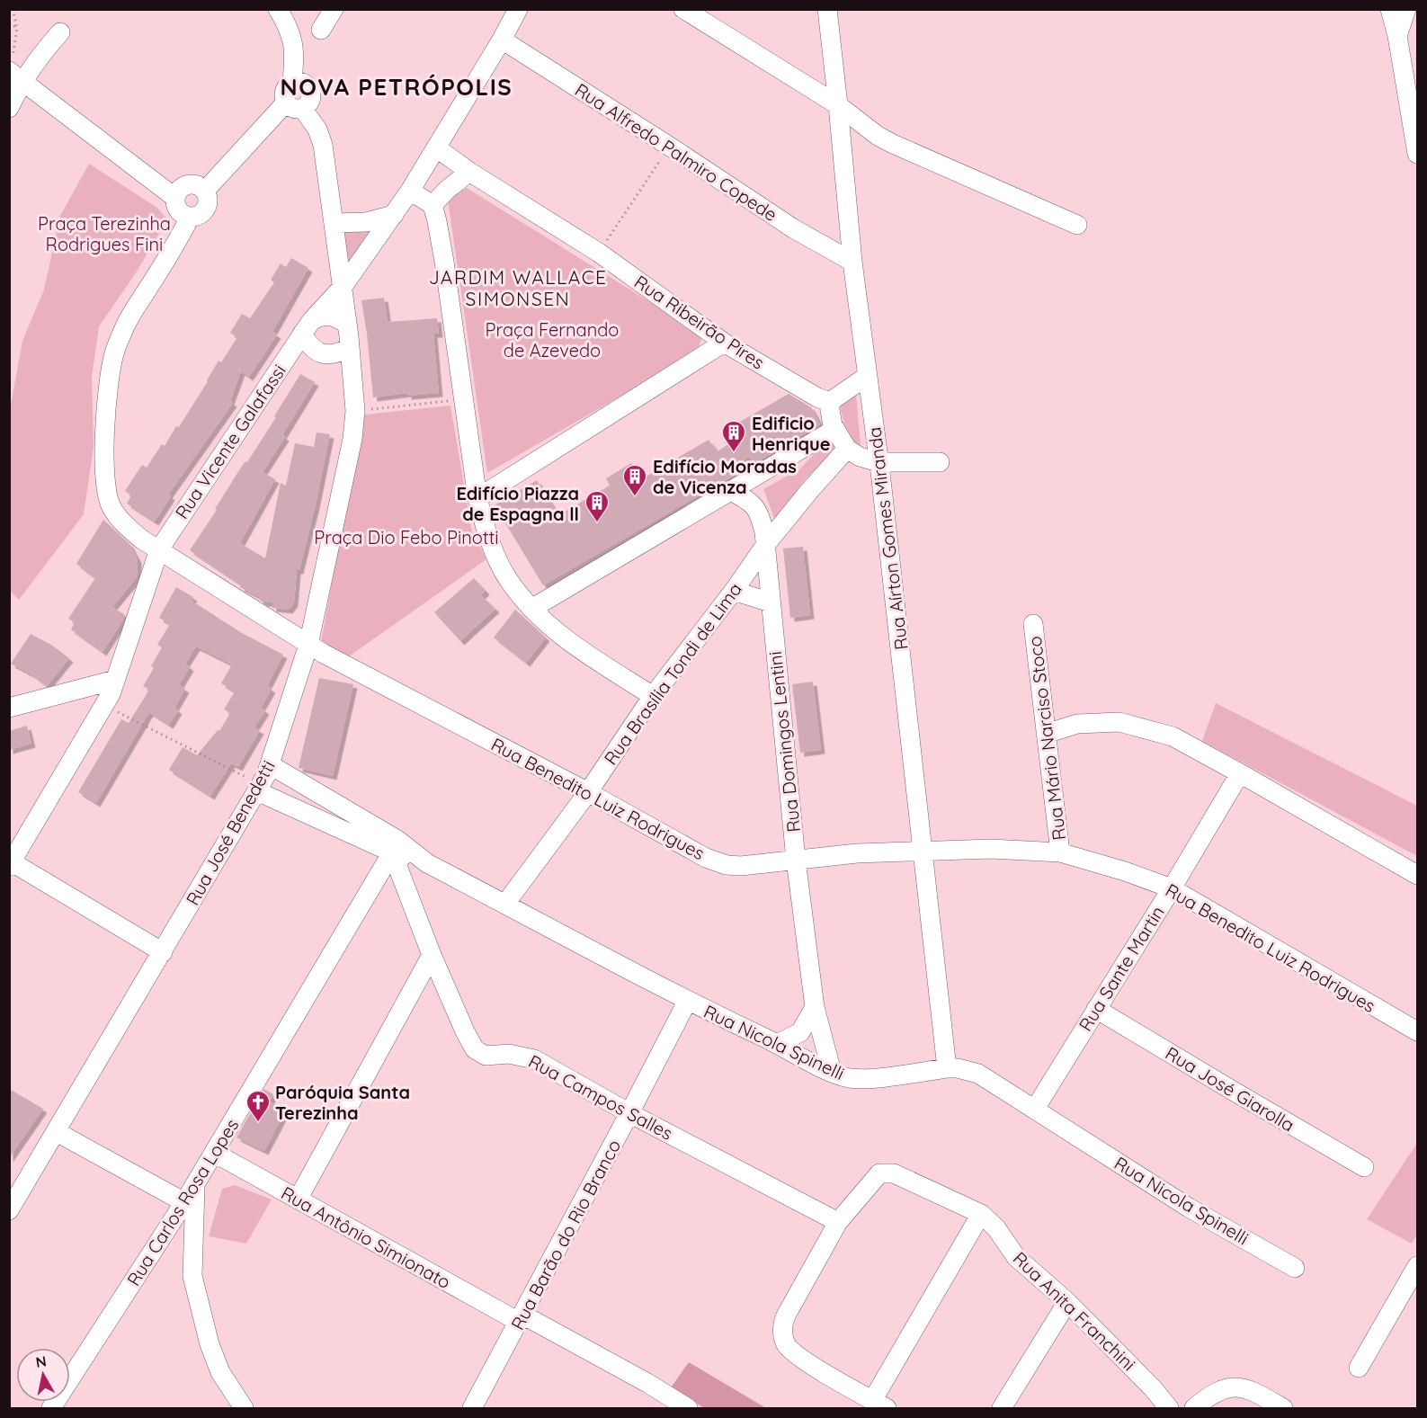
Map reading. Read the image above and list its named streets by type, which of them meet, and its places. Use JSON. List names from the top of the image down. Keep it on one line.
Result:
{"streets":{"street":["Rua Alfredo Palmiro Copede","Rua Ribeirão Pires","Rua Vicente Galafassi","Rua Aírton Gomes Miranda","Rua Brasília Tondi de Lima","Rua Mário Narciso Stoco","Rua Domingos Lentini","Rua Benedito Luiz Rodrigues","Rua José Benedetti","Rua Sante Martin","Rua Nicola Spinelli","Rua José Giarolla","Rua Campos Salles","Rua Carlos Rosa Lopes","Rua Barão do Rio Branco","Rua Antônio Simionato","Rua Anita Franchini"]},"crossings":[["Rua Alfredo Palmiro Copede","Rua Vicente Galafassi"],["Rua Alfredo Palmiro Copede","Rua Aírton Gomes Miranda"],["Rua Ribeirão Pires","Rua Vicente Galafassi"],["Rua Vicente Galafassi","Rua Benedito Luiz Rodrigues"],["Rua Vicente Galafassi","Rua José Benedetti"],["Rua Aírton Gomes Miranda","Rua Benedito Luiz Rodrigues"],["Rua Aírton Gomes Miranda","Rua Nicola Spinelli"],["Rua Brasília Tondi de Lima","Rua Domingos Lentini"],["Rua Brasília Tondi de Lima","Rua Benedito Luiz Rodrigues"],["Rua Brasília Tondi de Lima","Rua Nicola Spinelli"],["Rua Mário Narciso Stoco","Rua Benedito Luiz Rodrigues"],["Rua Domingos Lentini","Rua Benedito Luiz Rodrigues"],["Rua Domingos Lentini","Rua Nicola Spinelli"],["Rua Benedito Luiz Rodrigues","Rua José Benedetti"],["Rua Benedito Luiz Rodrigues","Rua Sante Martin"],["Rua José Benedetti","Rua Nicola Spinelli"],["Rua Sante Martin","Rua Nicola Spinelli"],["Rua Sante Martin","Rua José Giarolla"],["Rua Nicola Spinelli","Rua Campos Salles"],["Rua Nicola Spinelli","Rua Carlos Rosa Lopes"],["Rua Nicola Spinelli","Rua Barão do Rio Branco"],["Rua Campos Salles","Rua Carlos Rosa Lopes"],["Rua Campos Salles","Rua Barão do Rio Branco"],["Rua Campos Salles","Rua Anita Franchini"],["Rua Carlos Rosa Lopes","Rua Antônio Simionato"],["Rua Barão do Rio Branco","Rua Antônio Simionato"]],"districts":["NOVA PETRÓPOLIS","JARDIM WALLACE SIMONSEN"],"parks":["Praça Terezinha Rodrigues Fini","Praça Fernando de Azevedo","Praça Dio Febo Pinotti"],"places":{"building":["Edificio Henrique","Edifício Moradas de Vicenza","Edifício Piazza de Espagna ll"],"church":["Paróquia Santa Terezinha"]},"north":"top"}
